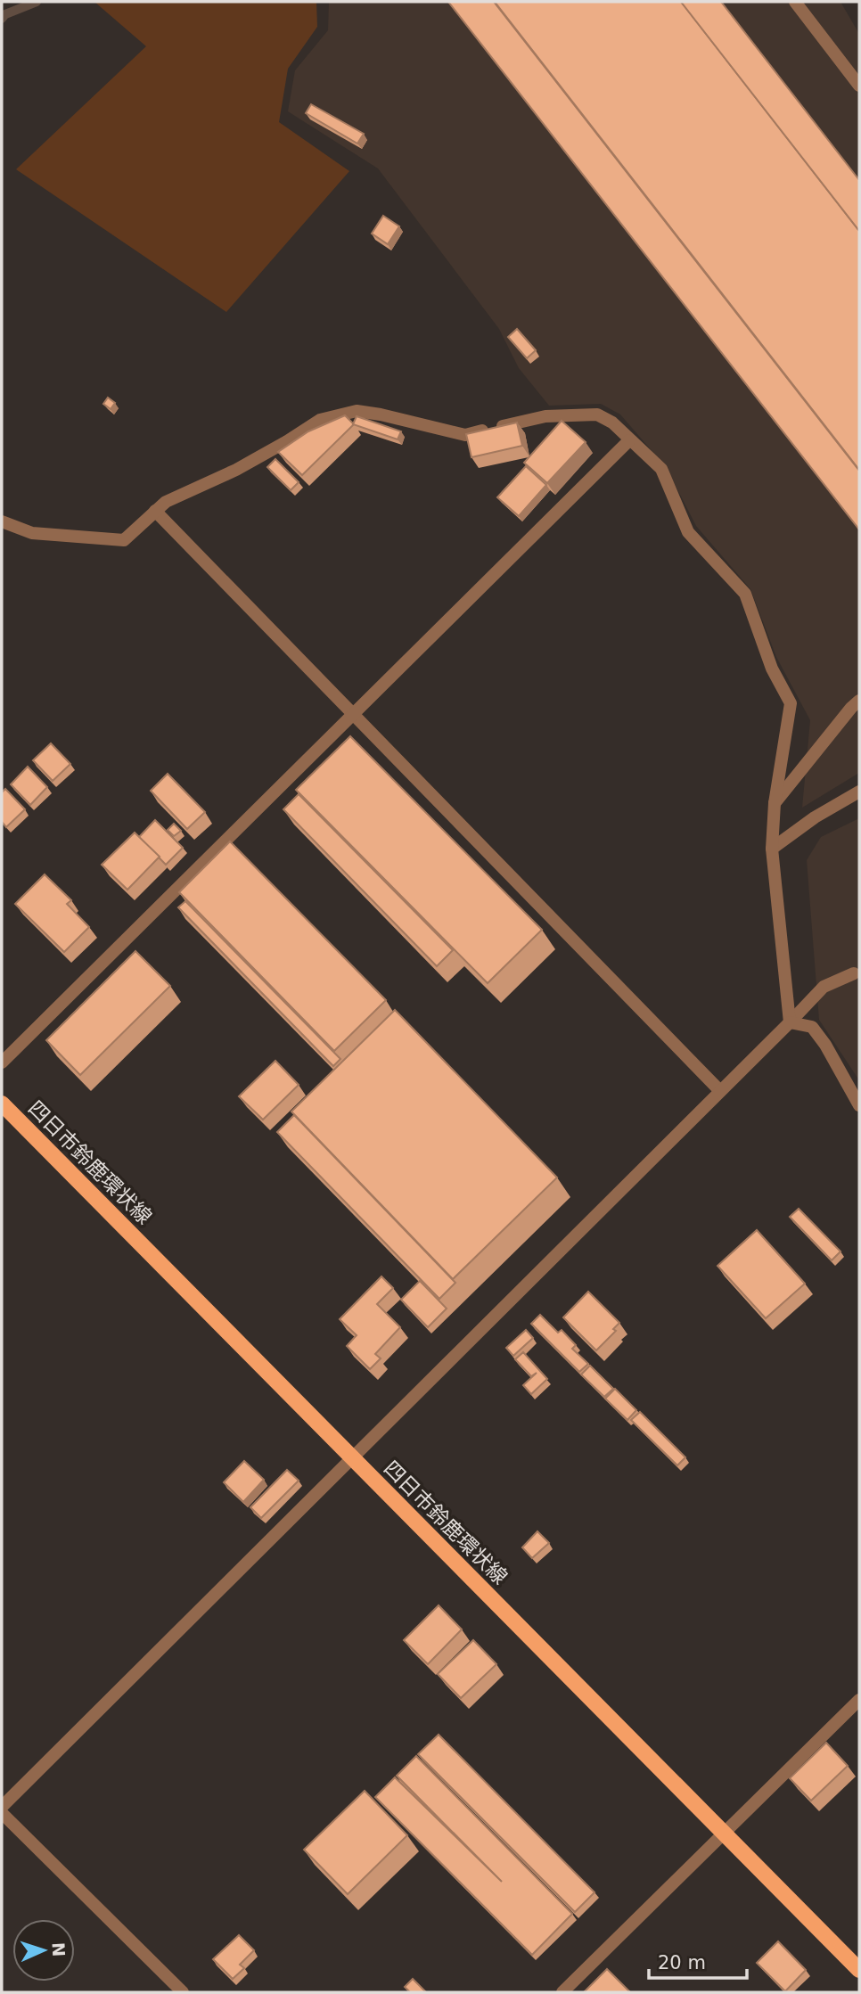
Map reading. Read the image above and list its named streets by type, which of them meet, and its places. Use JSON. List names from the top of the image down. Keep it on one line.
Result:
{"streets":{"main road":["四日市鈴鹿環状線"]},"scale_bar":"20 m","north":"right"}
